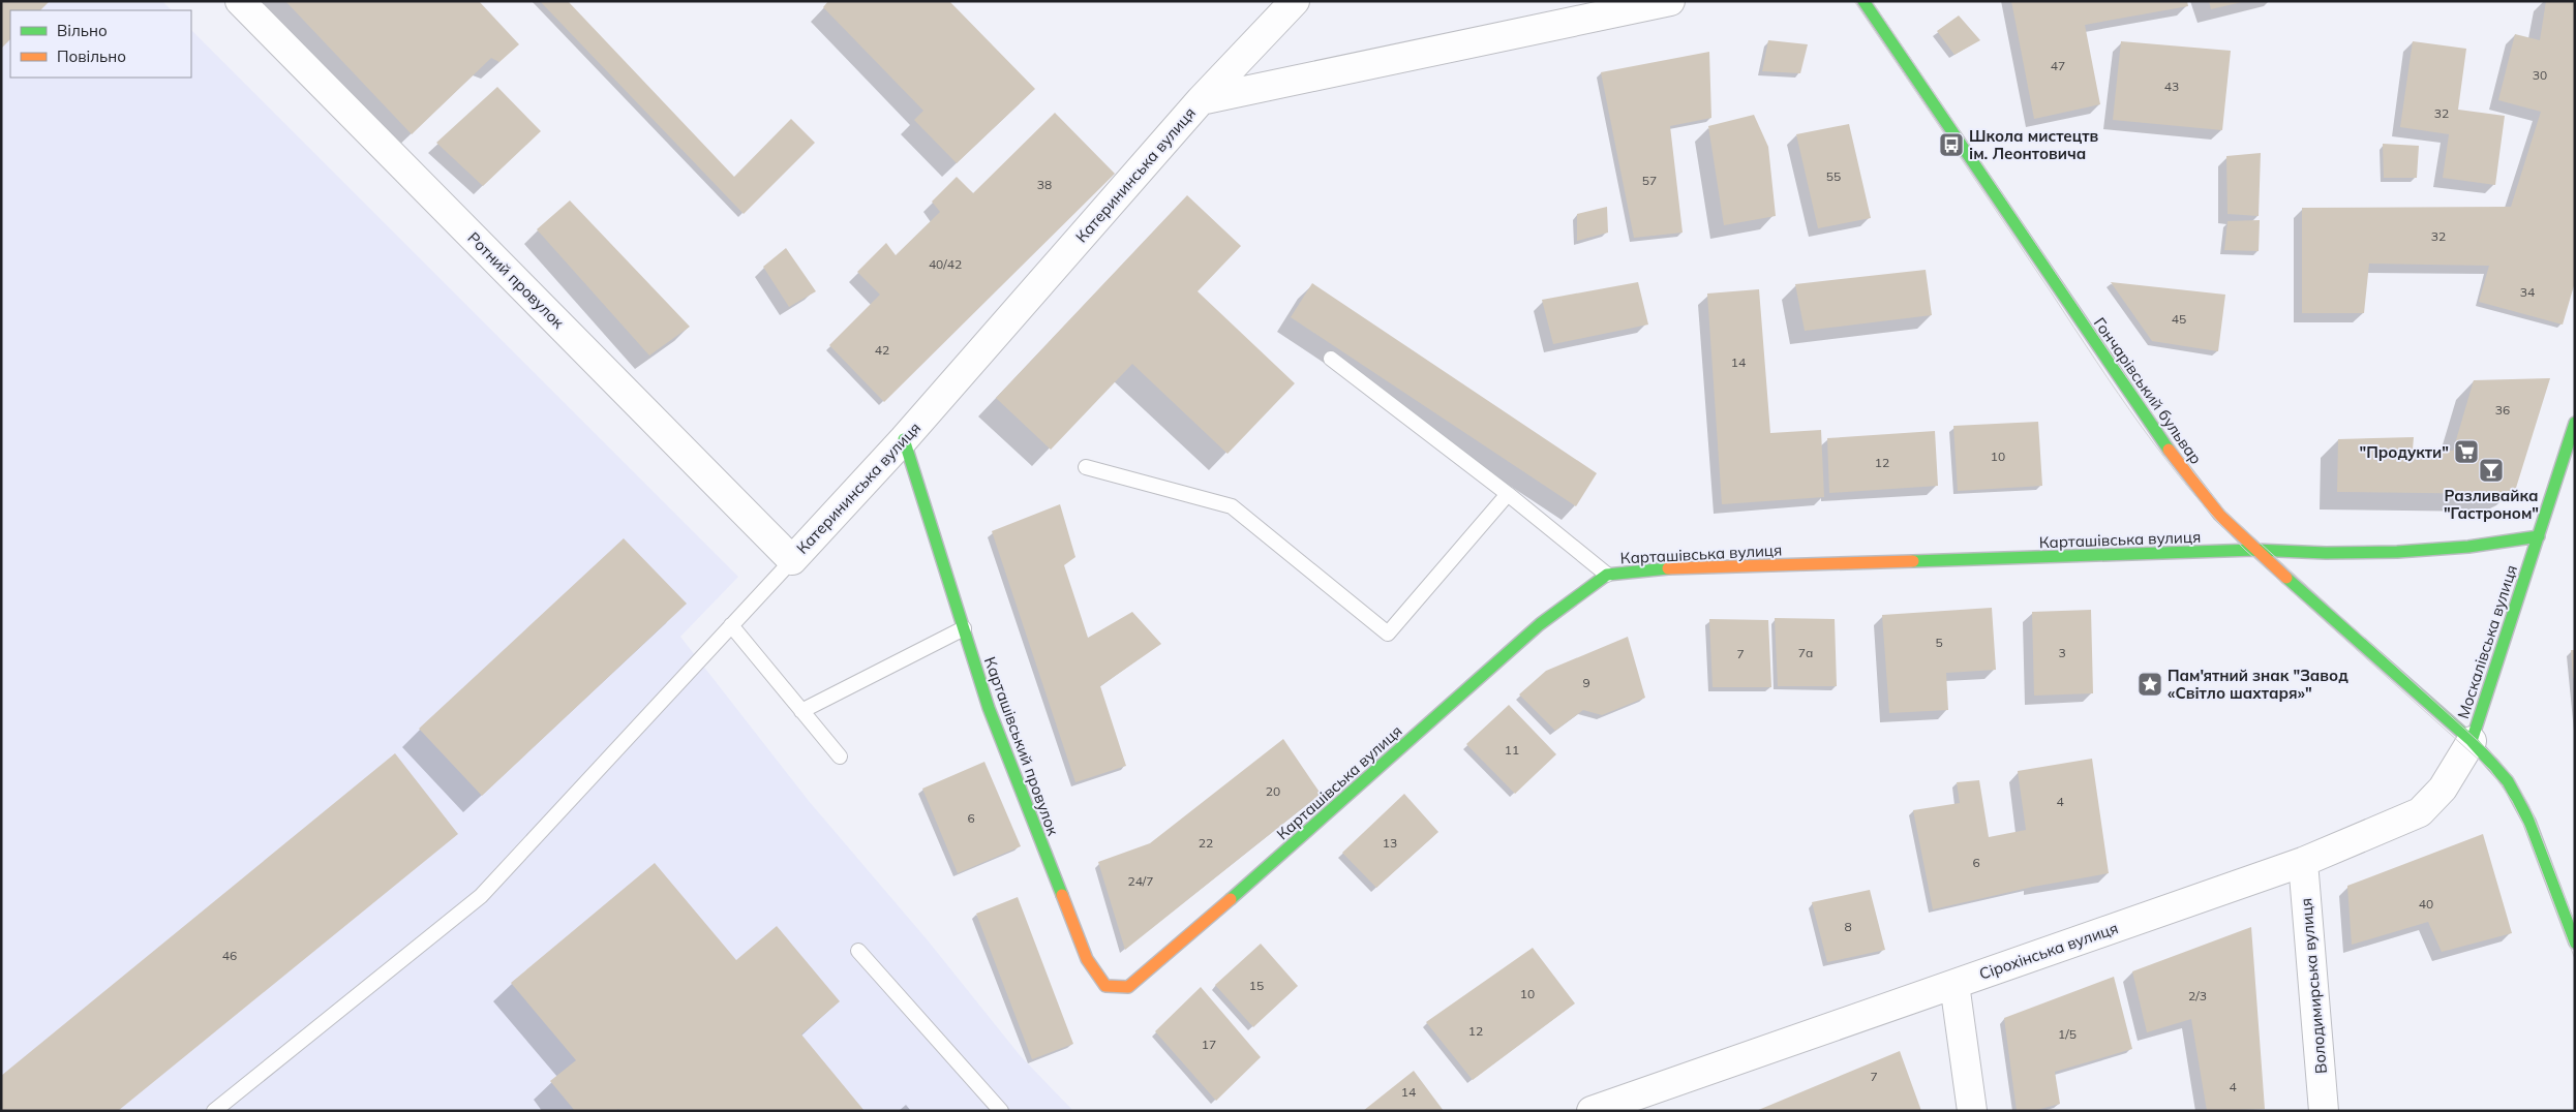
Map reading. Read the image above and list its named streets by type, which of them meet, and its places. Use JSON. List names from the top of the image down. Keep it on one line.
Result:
{"streets":{"street":["Катерининська вулиця","Ротний провулок","Гончарівський бульвар","Карташівська вулиця","Москалівська вулиця","Карташівський провулок","Сірохінська вулиця","Володимирська вулиця"]},"crossings":[["Катерининська вулиця","Ротний провулок"],["Катерининська вулиця","Карташівський провулок"],["Гончарівський бульвар","Карташівська вулиця"],["Гончарівський бульвар","Москалівська вулиця"],["Гончарівський бульвар","Сірохінська вулиця"],["Карташівська вулиця","Москалівська вулиця"],["Карташівська вулиця","Карташівський провулок"],["Москалівська вулиця","Сірохінська вулиця"],["Сірохінська вулиця","Володимирська вулиця"]],"places":{"bus stop":["Школа мистецтв ім. Леонтовича"],"supermarket":["\"Продукти\""],"bar":["Разливайка \"Гастроном\""],"place":["Пам'ятний знак \"Завод «Світло шахтаря»\""]},"house_numbers":["47","30","43","32","55","57","38","32","40/42","34","45","42","14","36","10","12","5","7а","3","7","9","11","20","4","6","22","13","6","24/7","40","8","46","15","10","2/3","12","1/5","17","7","4","14"],"legend":["Вільно","Повільно"]}
